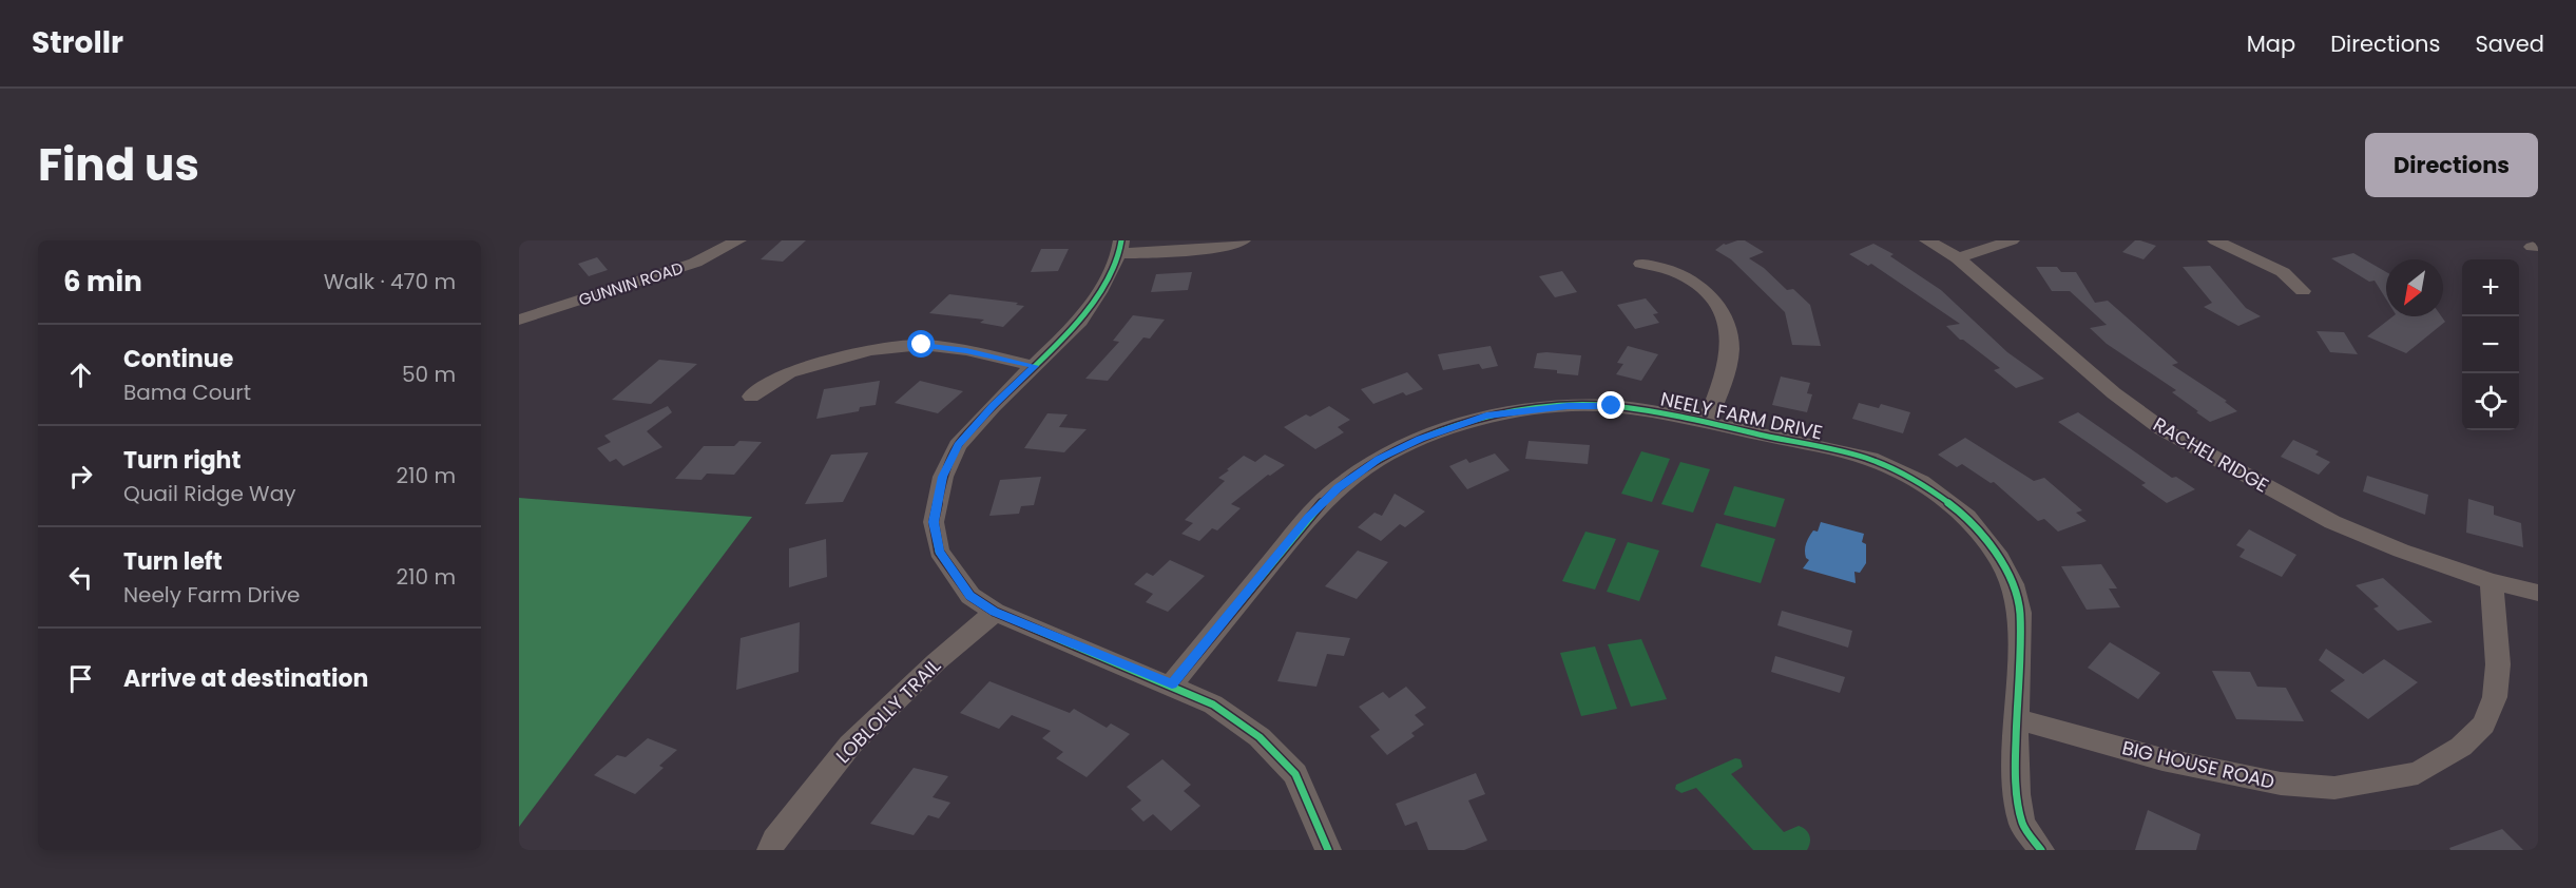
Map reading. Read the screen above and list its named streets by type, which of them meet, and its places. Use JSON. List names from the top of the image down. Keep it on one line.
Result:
{"streets":{"street":["GUNNIN ROAD","NEELY FARM DRIVE","RACHEL RIDGE","LOBLOLLY TRAIL","BIG HOUSE ROAD"]},"crossings":[["NEELY FARM DRIVE","BIG HOUSE ROAD"],["RACHEL RIDGE","BIG HOUSE ROAD"]],"north":"bottom left","page":{"header":"Strollr","nav":["Map","Directions","Saved"],"title":"Find us","buttons":"Directions","heading":["6 min","Walk · 470 m"],"map_buttons":["+","−"],"list":[["Continue","Bama Court","50 m"],["Turn right","Quail Ridge Way","210 m"],["Turn left","Neely Farm Drive","210 m"],"Arrive at destination"]}}
